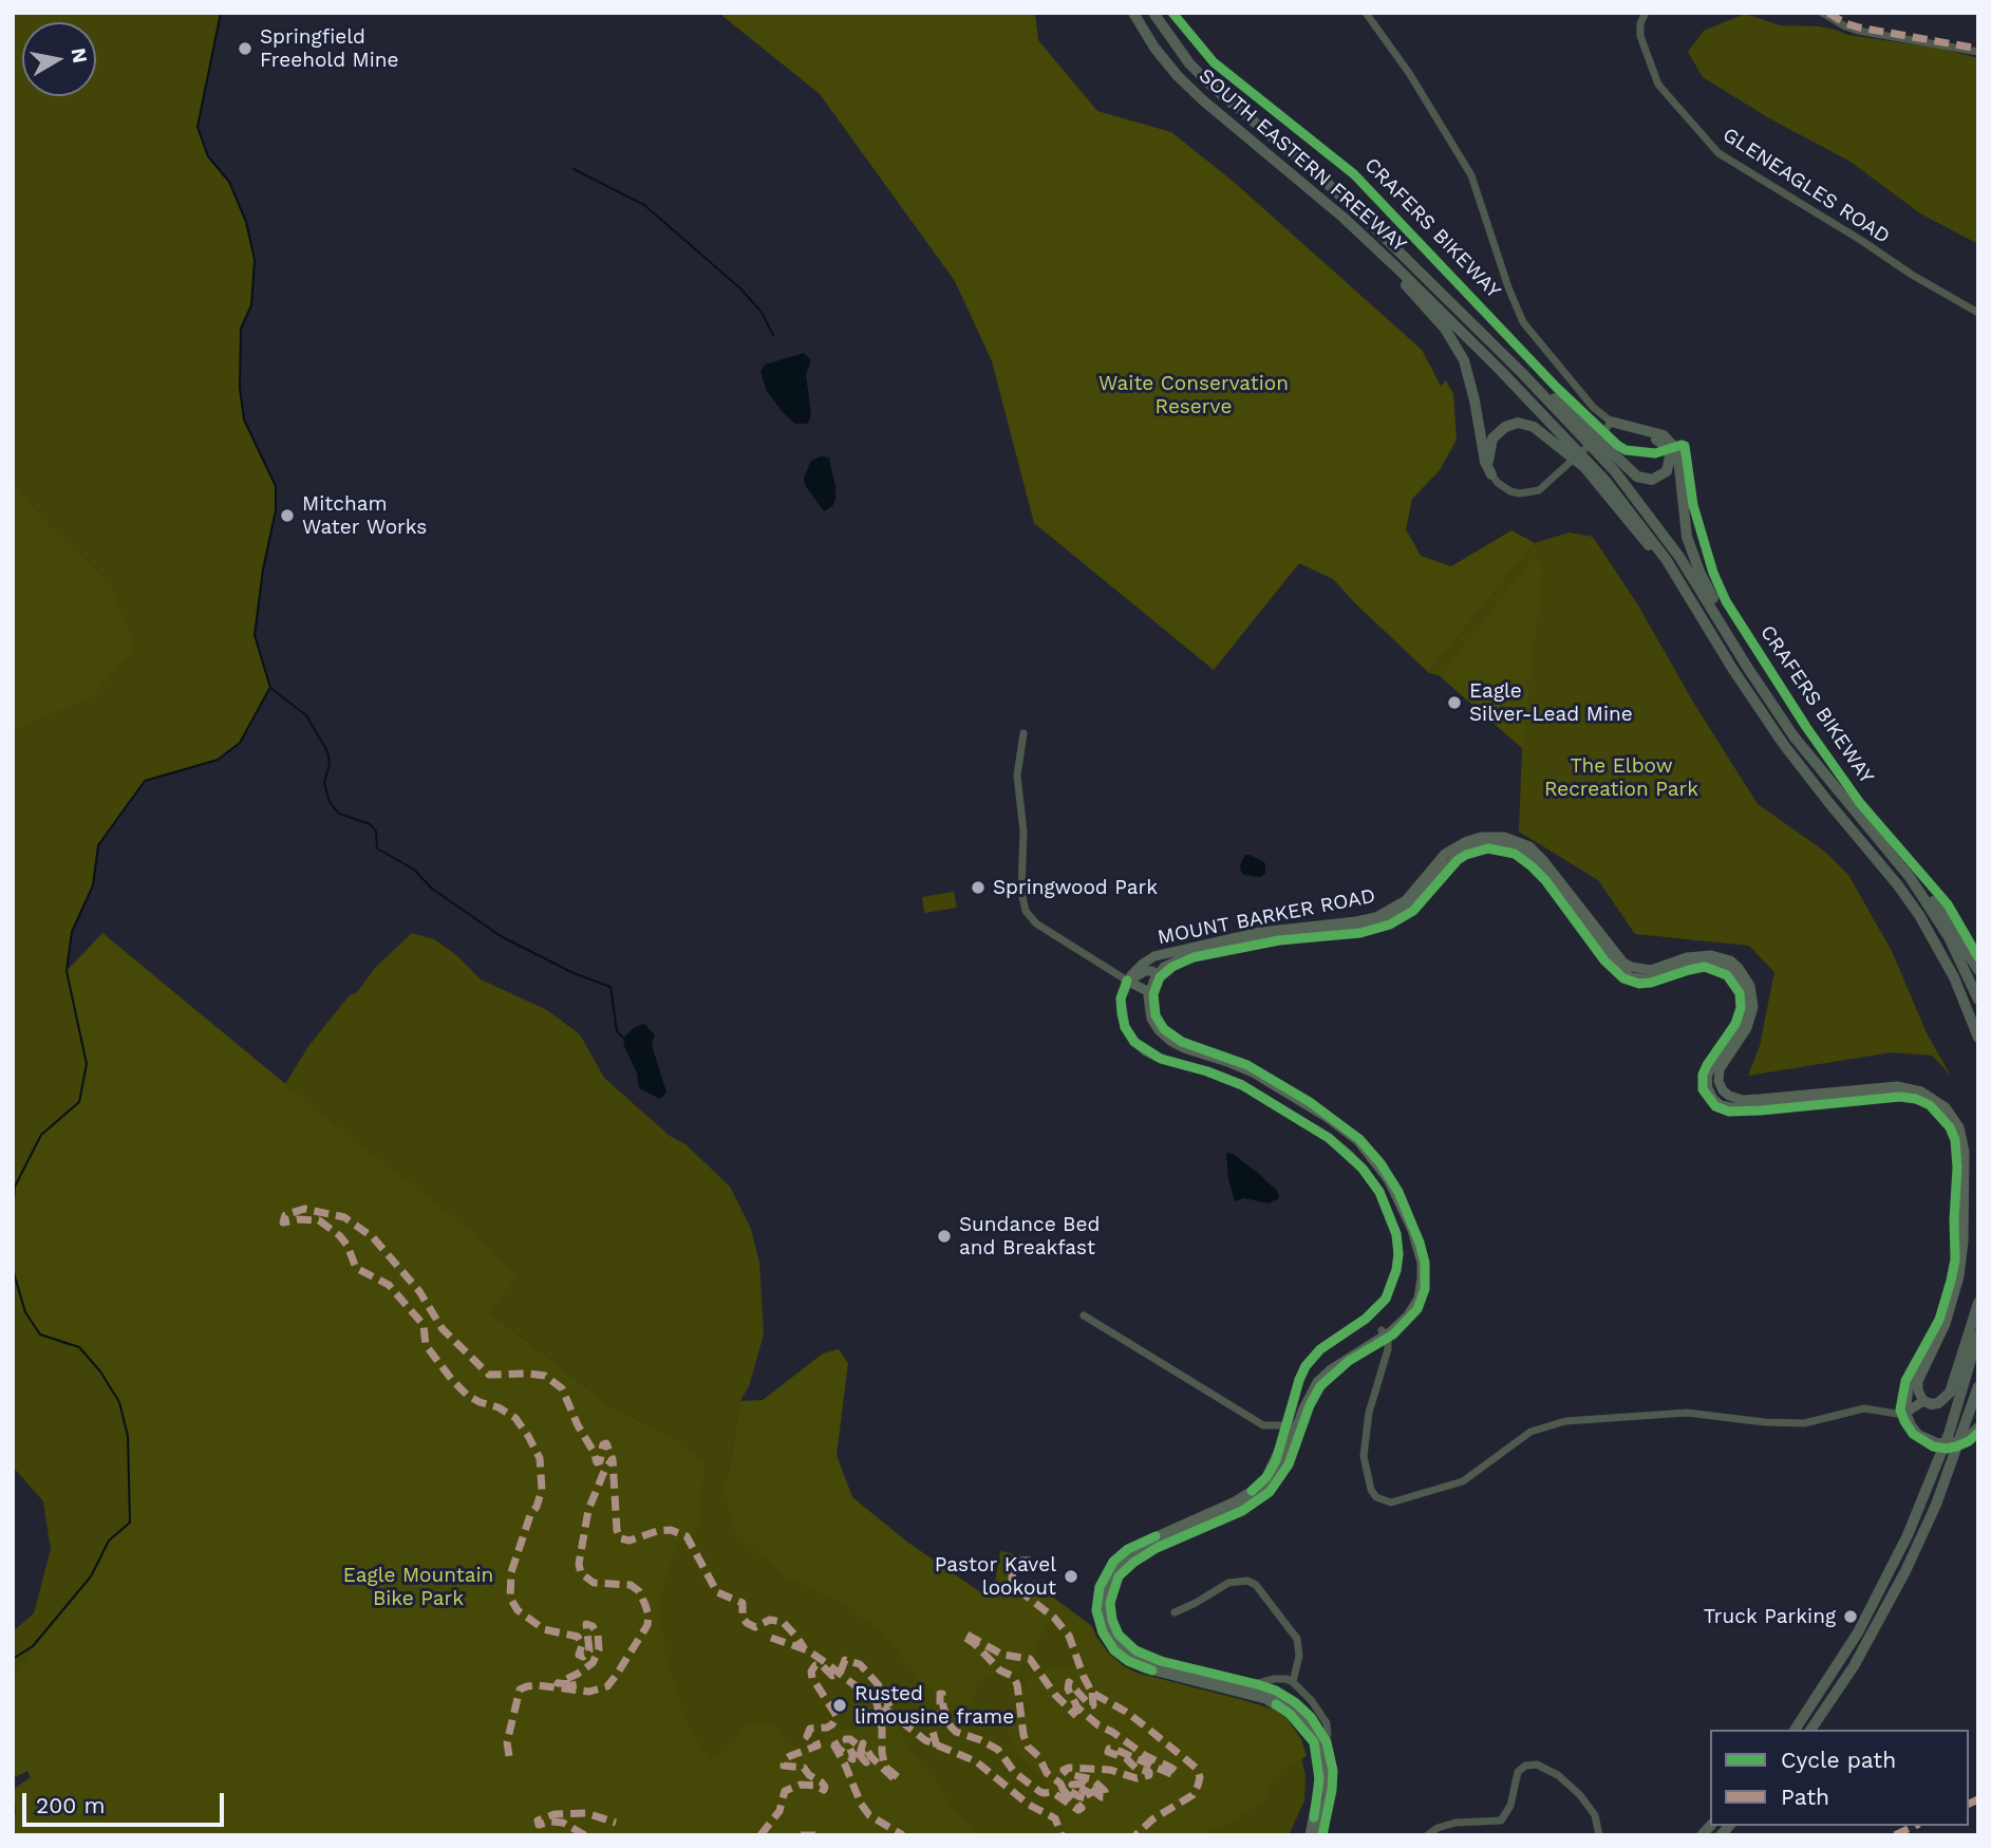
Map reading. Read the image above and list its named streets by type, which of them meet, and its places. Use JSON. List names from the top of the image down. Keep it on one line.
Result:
{"streets":{"highway":["SOUTH EASTERN FREEWAY"],"main road":["MOUNT BARKER ROAD"],"street":["GLENEAGLES ROAD"],"cycle path":["CRAFERS BIKEWAY"]},"parks":["Waite Conservation Reserve","The Elbow Recreation Park","Eagle Mountain Bike Park"],"places":["Springfield Freehold Mine","Mitcham Water Works","Eagle Silver-Lead Mine","Springwood Park","Sundance Bed and Breakfast","Pastor Kavel lookout","Truck Parking","Rusted limousine frame"],"legend":["Cycle path","Path"],"scale_bar":"200 m","north":"right"}
